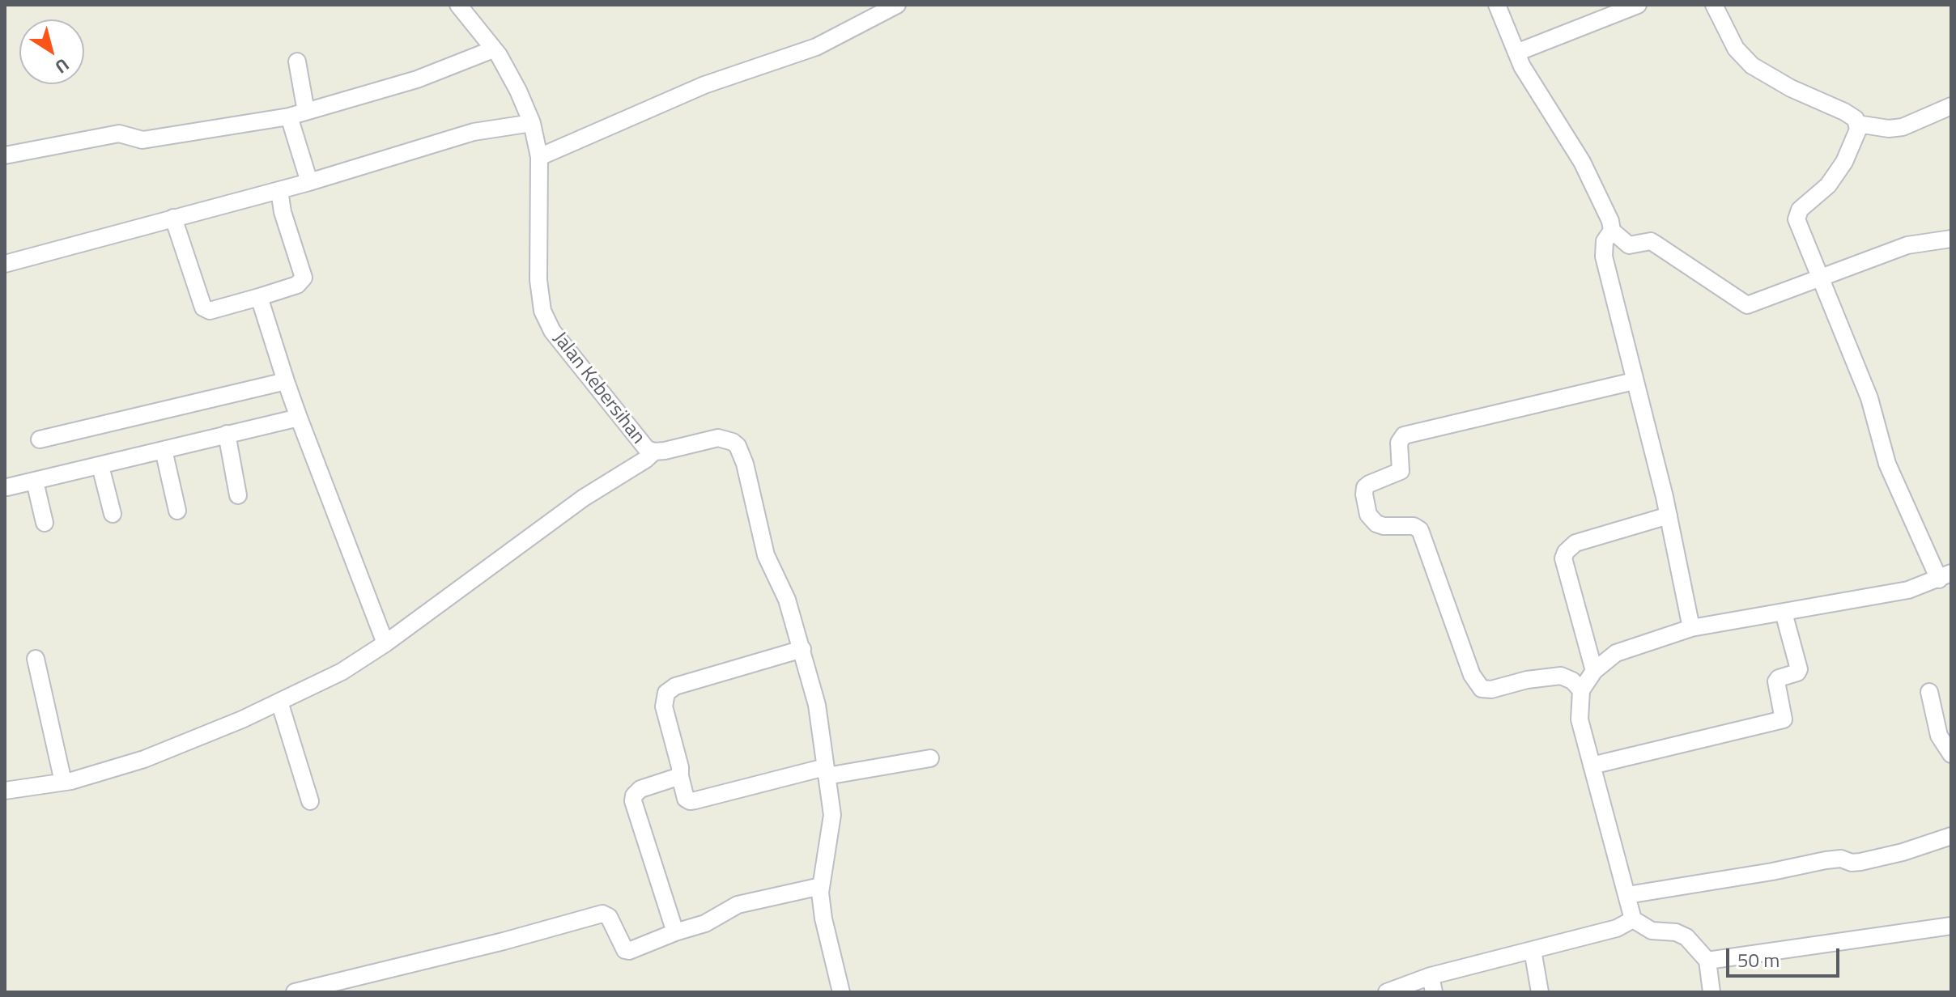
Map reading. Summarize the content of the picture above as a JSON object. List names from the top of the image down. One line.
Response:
{"streets":{"street":["Jalan Kebersihan"]},"scale_bar":"50 m","north":"bottom right"}
